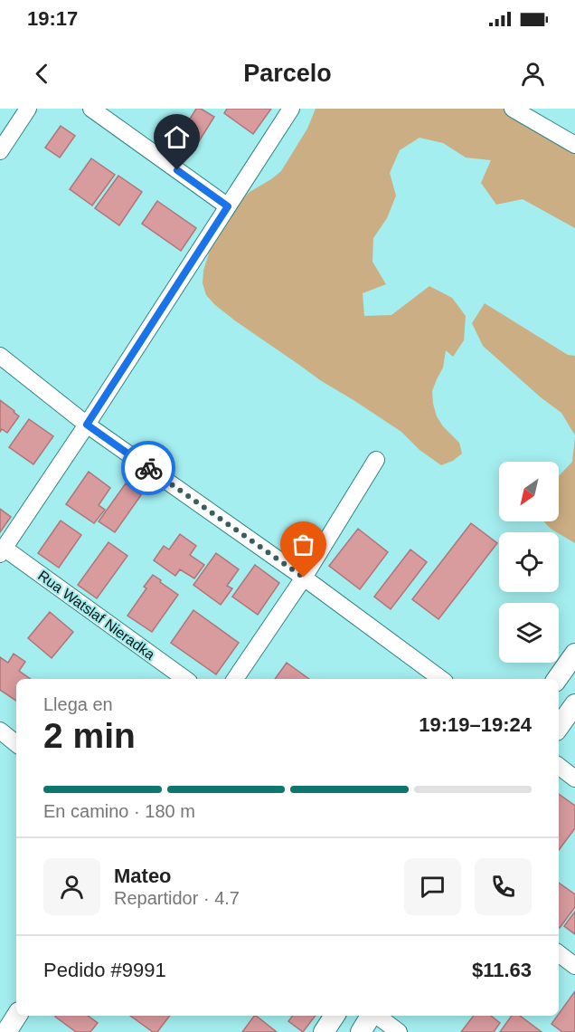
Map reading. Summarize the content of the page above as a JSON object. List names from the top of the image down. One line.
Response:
{"streets":{"street":["Rua Watslaf Nieradka"]},"north":"bottom left","page":{"status":"19:17","header":"Parcelo","heading":["2 min","Llega en","19:19–19:24"],"panel":["Mateo","Repartidor · 4.7","Pedido #9991","$11.63"],"bar":"En camino · 180 m"}}
